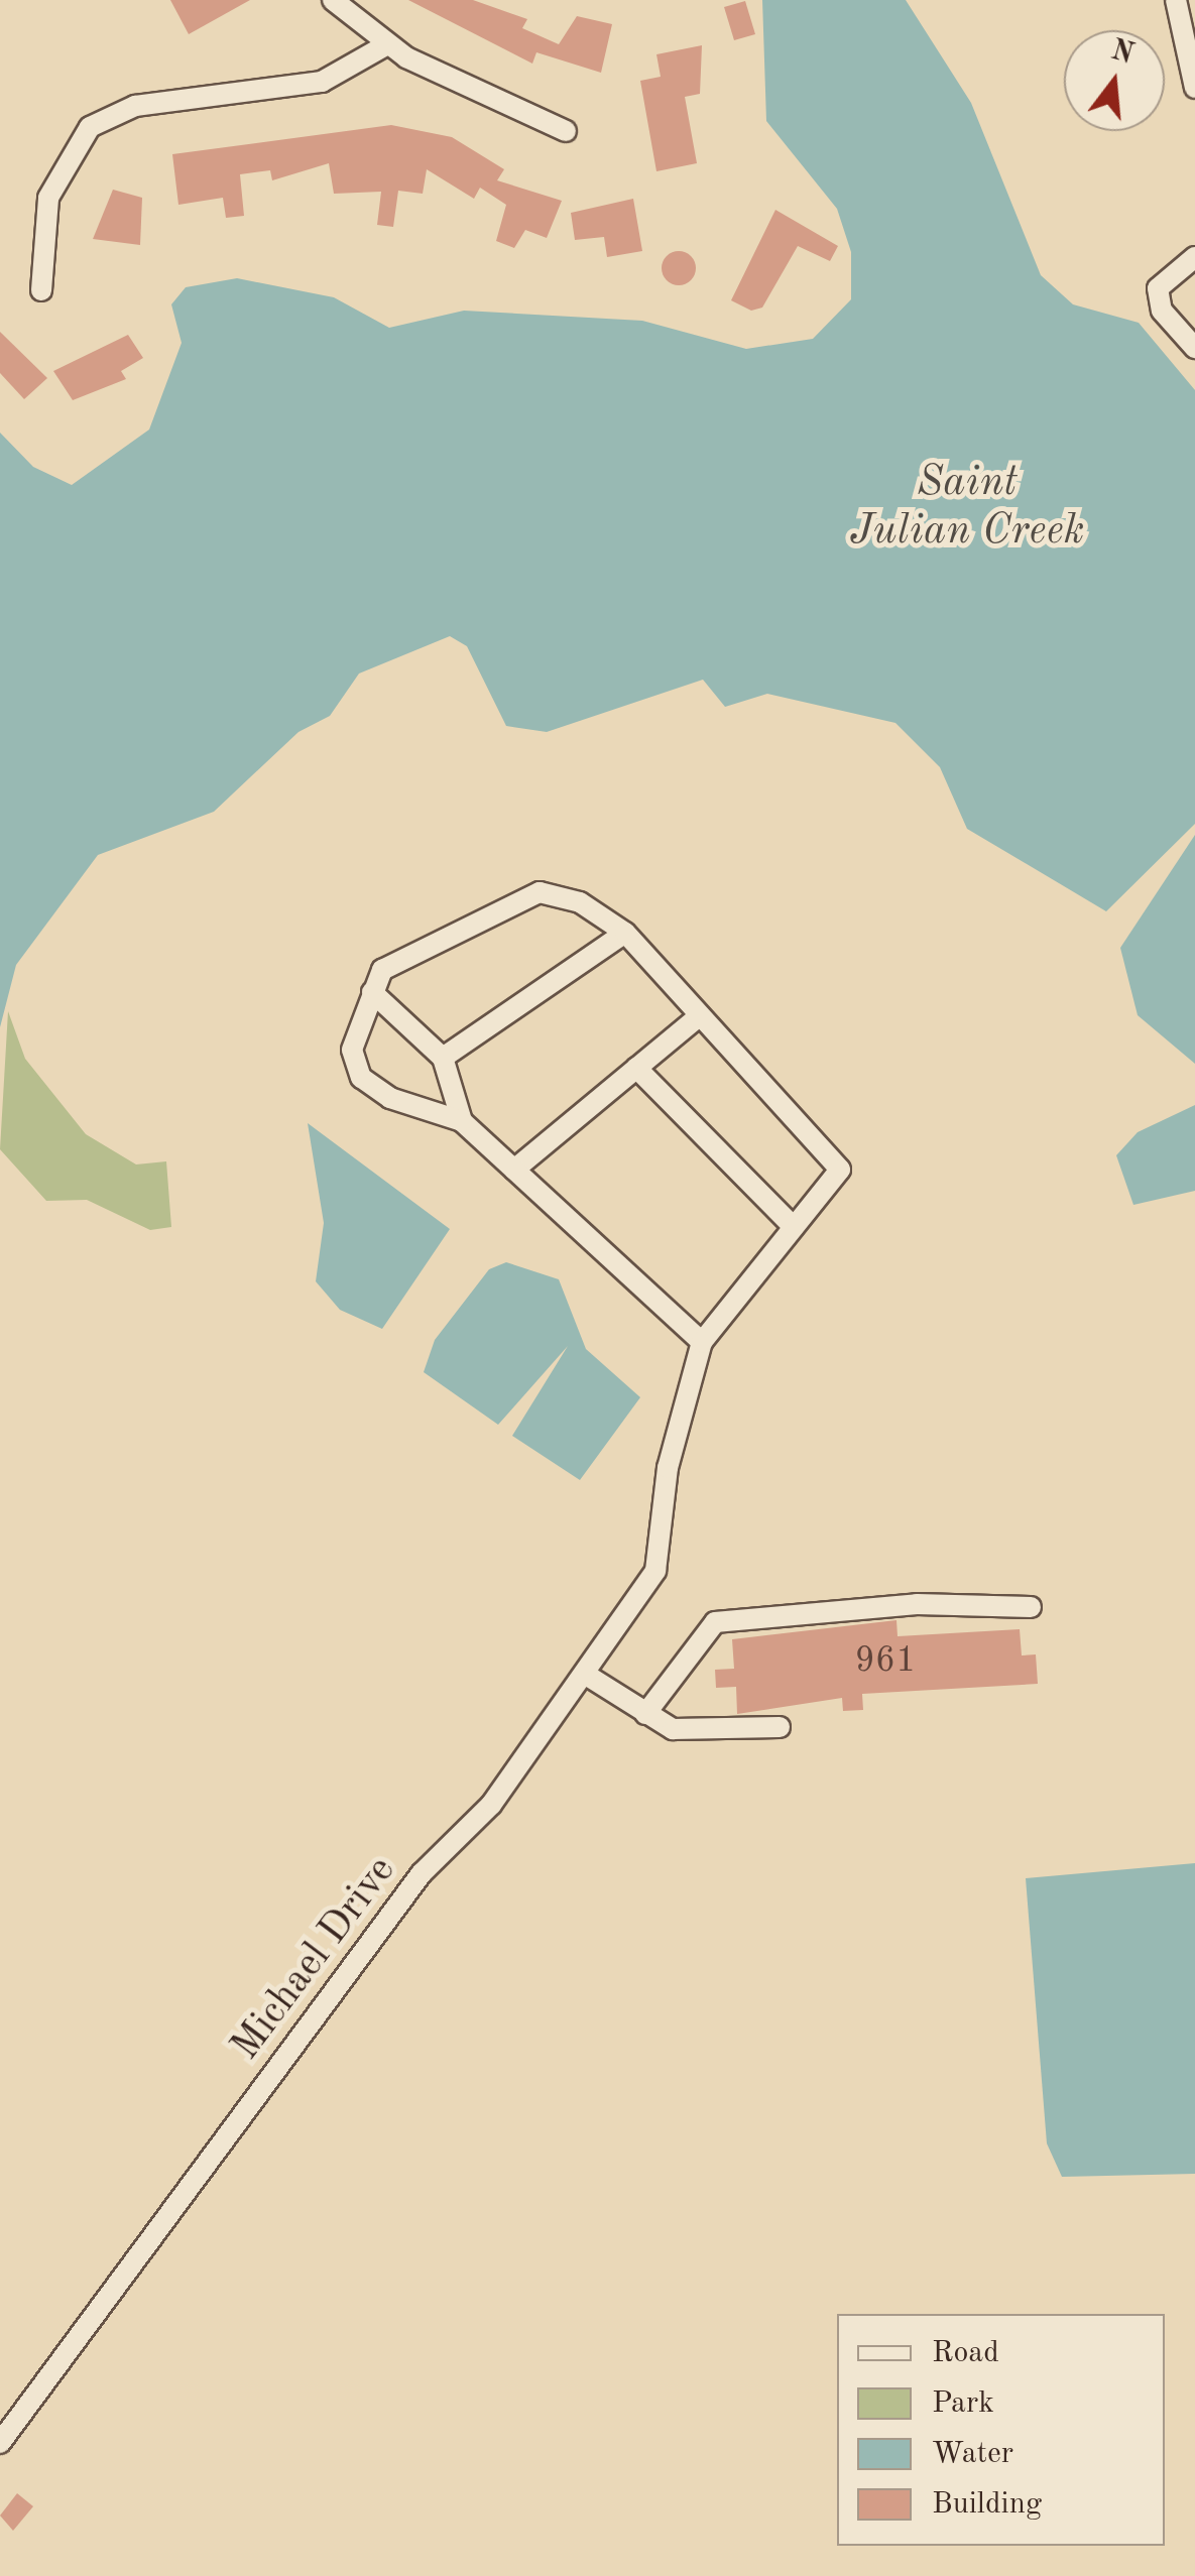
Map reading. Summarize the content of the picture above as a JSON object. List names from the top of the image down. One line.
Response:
{"streets":{"street":["Michael Drive"]},"water":["Saint Julian Creek"],"house_numbers":["961"],"legend":["Road","Park","Water","Building"],"north":"top"}
